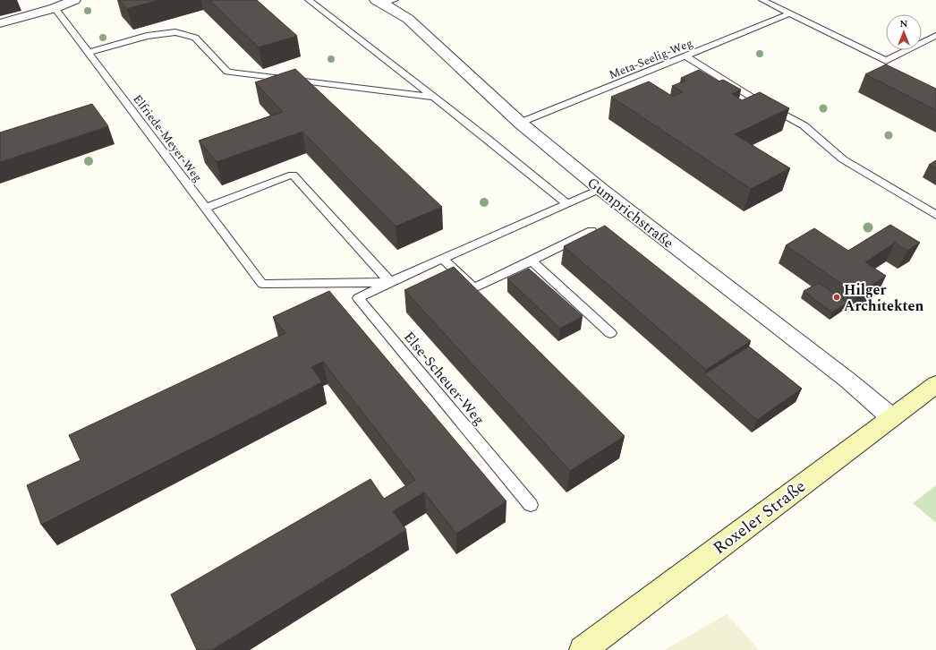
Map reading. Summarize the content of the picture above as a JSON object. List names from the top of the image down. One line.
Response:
{"streets":{"main road":["Roxeler Straße"],"street":["Gumprichstraße"],"lane":["Meta-Seelig-Weg","Elfriede-Meyer-Weg","Else-Scheuer-Weg"]},"crossings":[["Meta-Seelig-Weg","Gumprichstraße"],["Elfriede-Meyer-Weg","Else-Scheuer-Weg"],["Gumprichstraße","Else-Scheuer-Weg"],["Gumprichstraße","Roxeler Straße"]],"places":["Hilger Architekten"],"north":"top"}
